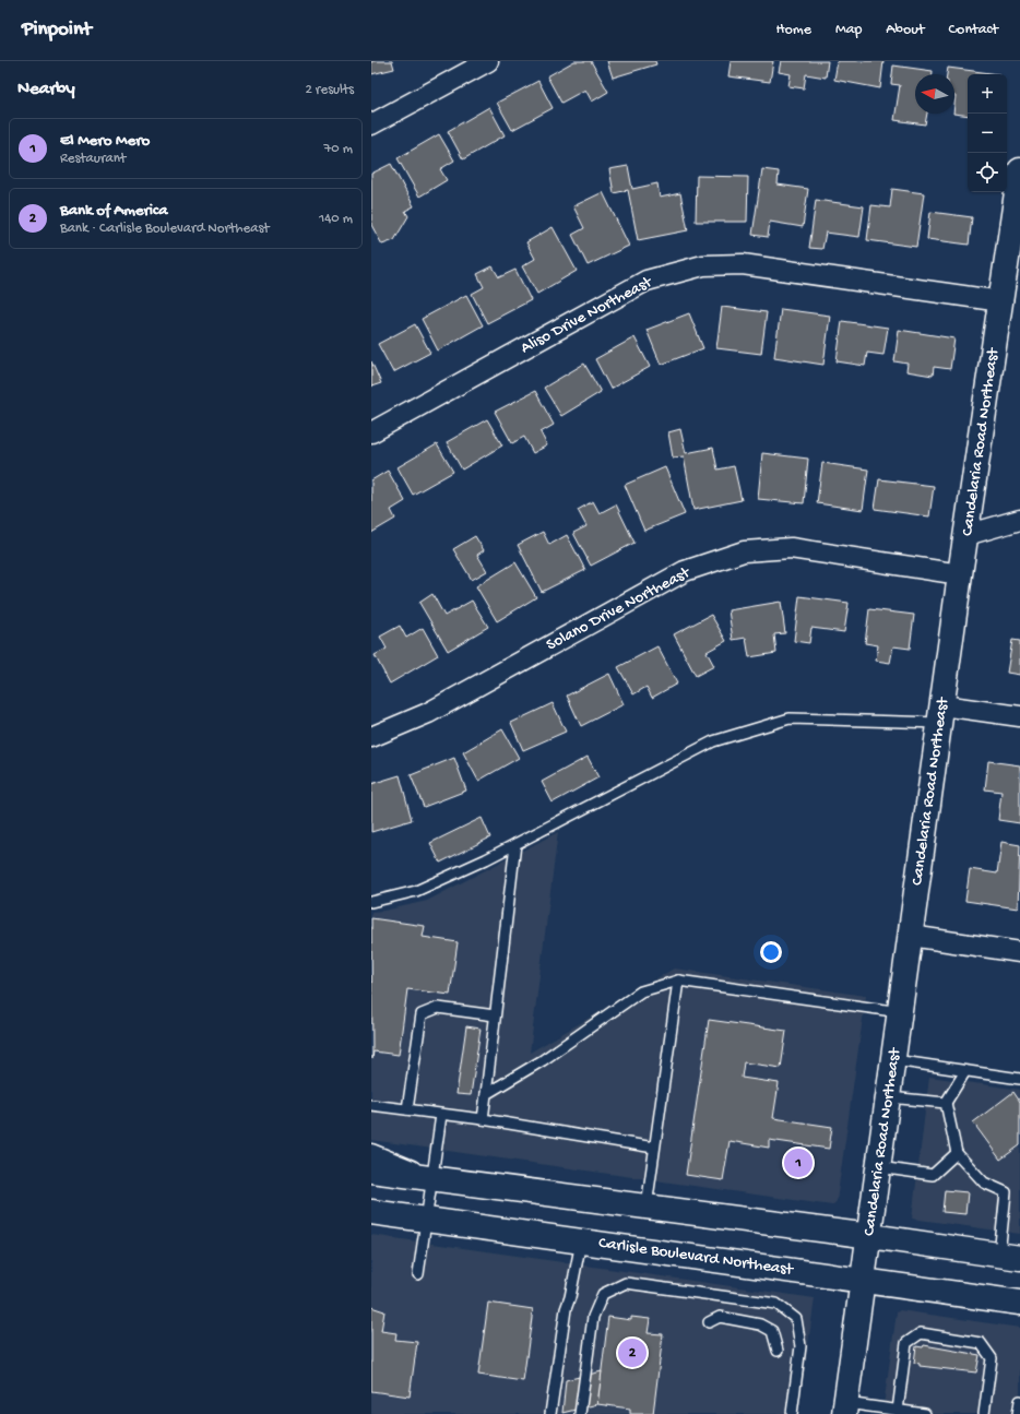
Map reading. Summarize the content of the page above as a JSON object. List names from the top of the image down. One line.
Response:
{"streets":{"main road":["Candelaria Road Northeast","Carlisle Boulevard Northeast"],"street":["Aliso Drive Northeast","Solano Drive Northeast"]},"crossings":[["Aliso Drive Northeast","Candelaria Road Northeast"],["Candelaria Road Northeast","Solano Drive Northeast"],["Candelaria Road Northeast","Carlisle Boulevard Northeast"]],"north":"left","page":{"header":"Pinpoint","nav":["Home","Map","About","Contact"],"heading":["Nearby","2 results"],"map_buttons":["+","−"],"list":[{"mark":"1","name":"El Mero Mero","note":"Restaurant","value":"70 m"},{"mark":"2","name":"Bank of America","note":"Bank · Carlisle Boulevard Northeast","value":"140 m"}],"pins":["1","2"]}}
